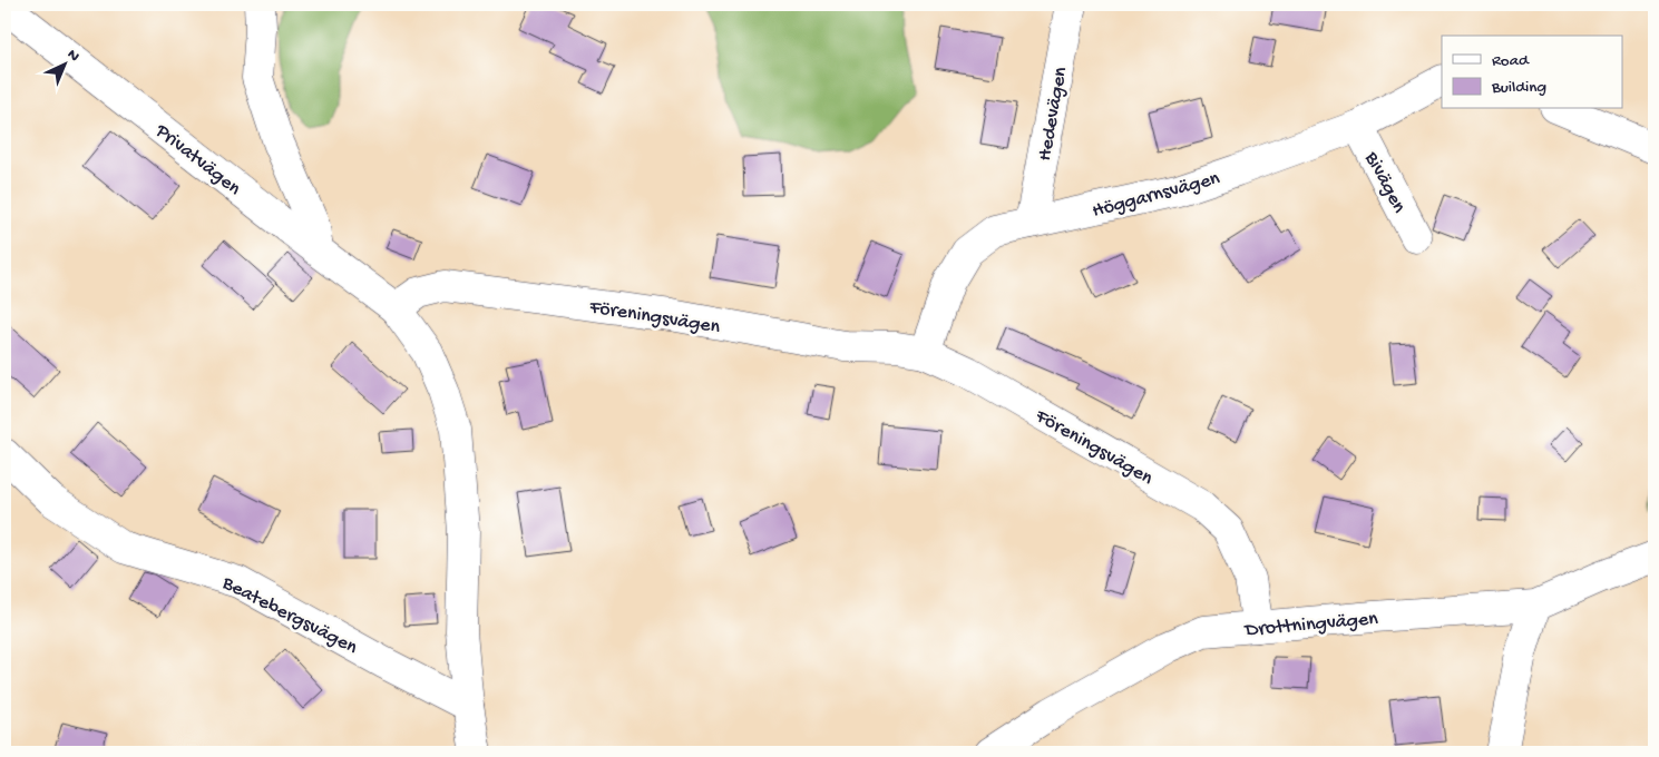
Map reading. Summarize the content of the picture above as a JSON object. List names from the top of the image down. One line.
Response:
{"streets":{"street":["Hedevägen","Privatvägen","Bivägen","Höggarnsvägen","Föreningsvägen","Beatebergsvägen","Drottningvägen"]},"crossings":[["Hedevägen","Höggarnsvägen"],["Privatvägen","Föreningsvägen"],["Bivägen","Höggarnsvägen"],["Höggarnsvägen","Föreningsvägen"],["Föreningsvägen","Drottningvägen"]],"legend":["Road","Building"],"north":"top right"}
